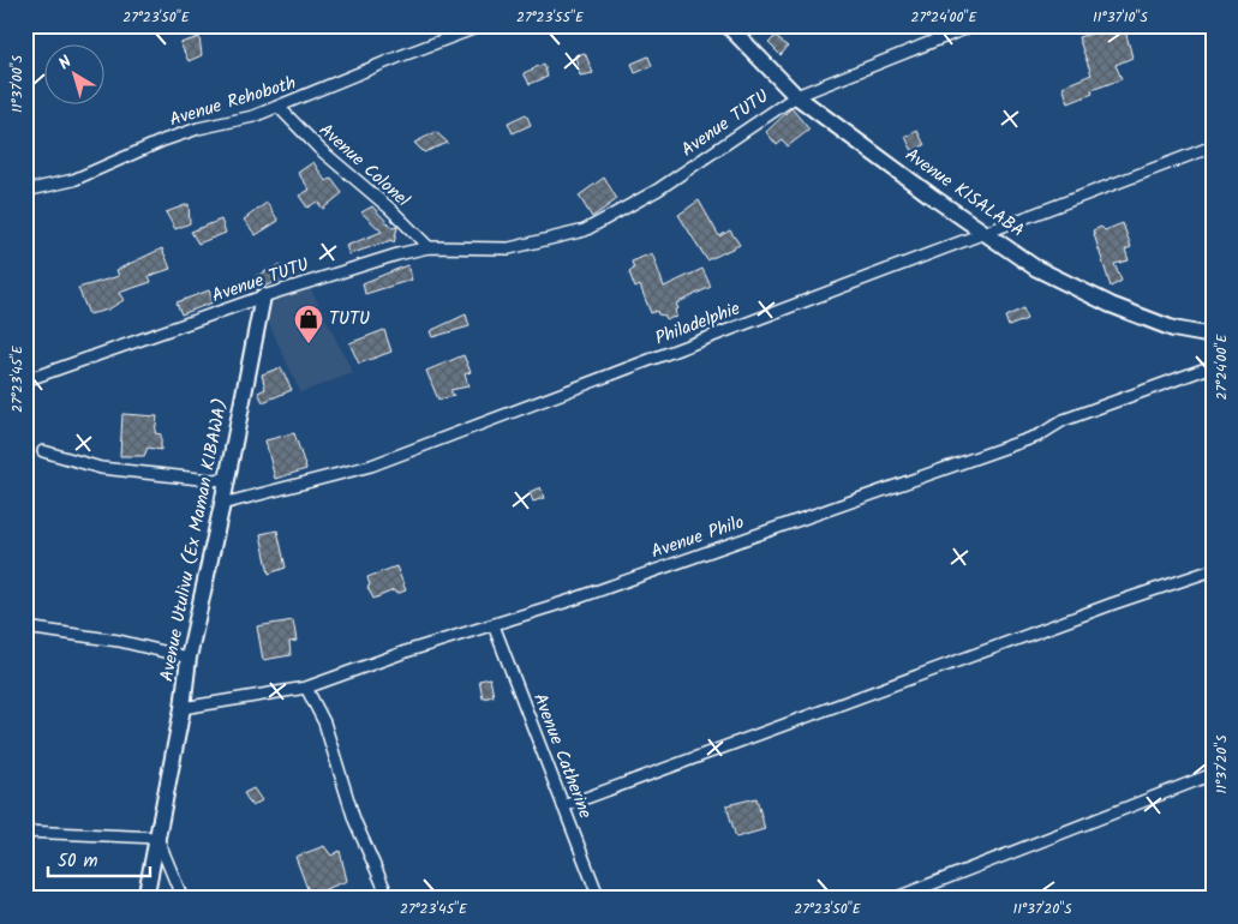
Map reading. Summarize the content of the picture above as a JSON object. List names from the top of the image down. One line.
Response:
{"streets":{"street":["Avenue Rehoboth","Avenue TUTU","Avenue Colonel","Avenue KISALABA","Philadelphie","Avenue Philo","Avenue Utulivu (Ex Maman KIBAWA)","Avenue Catherine"]},"crossings":[["Avenue Rehoboth","Avenue Colonel"],["Avenue TUTU","Avenue Colonel"],["Avenue TUTU","Avenue KISALABA"],["Avenue TUTU","Avenue Utulivu (Ex Maman KIBAWA)"],["Avenue KISALABA","Philadelphie"],["Philadelphie","Avenue Utulivu (Ex Maman KIBAWA)"],["Avenue Philo","Avenue Utulivu (Ex Maman KIBAWA)"],["Avenue Philo","Avenue Catherine"]],"places":{"shop":["TUTU"]},"scale_bar":"50 m","north":"top left","coordinates":["27°23'50\"E","27°23'55\"E","27°24'00\"E","11°37'10\"S","11°37'00\"S","27°23'45\"E","11°37'20\"S"]}
